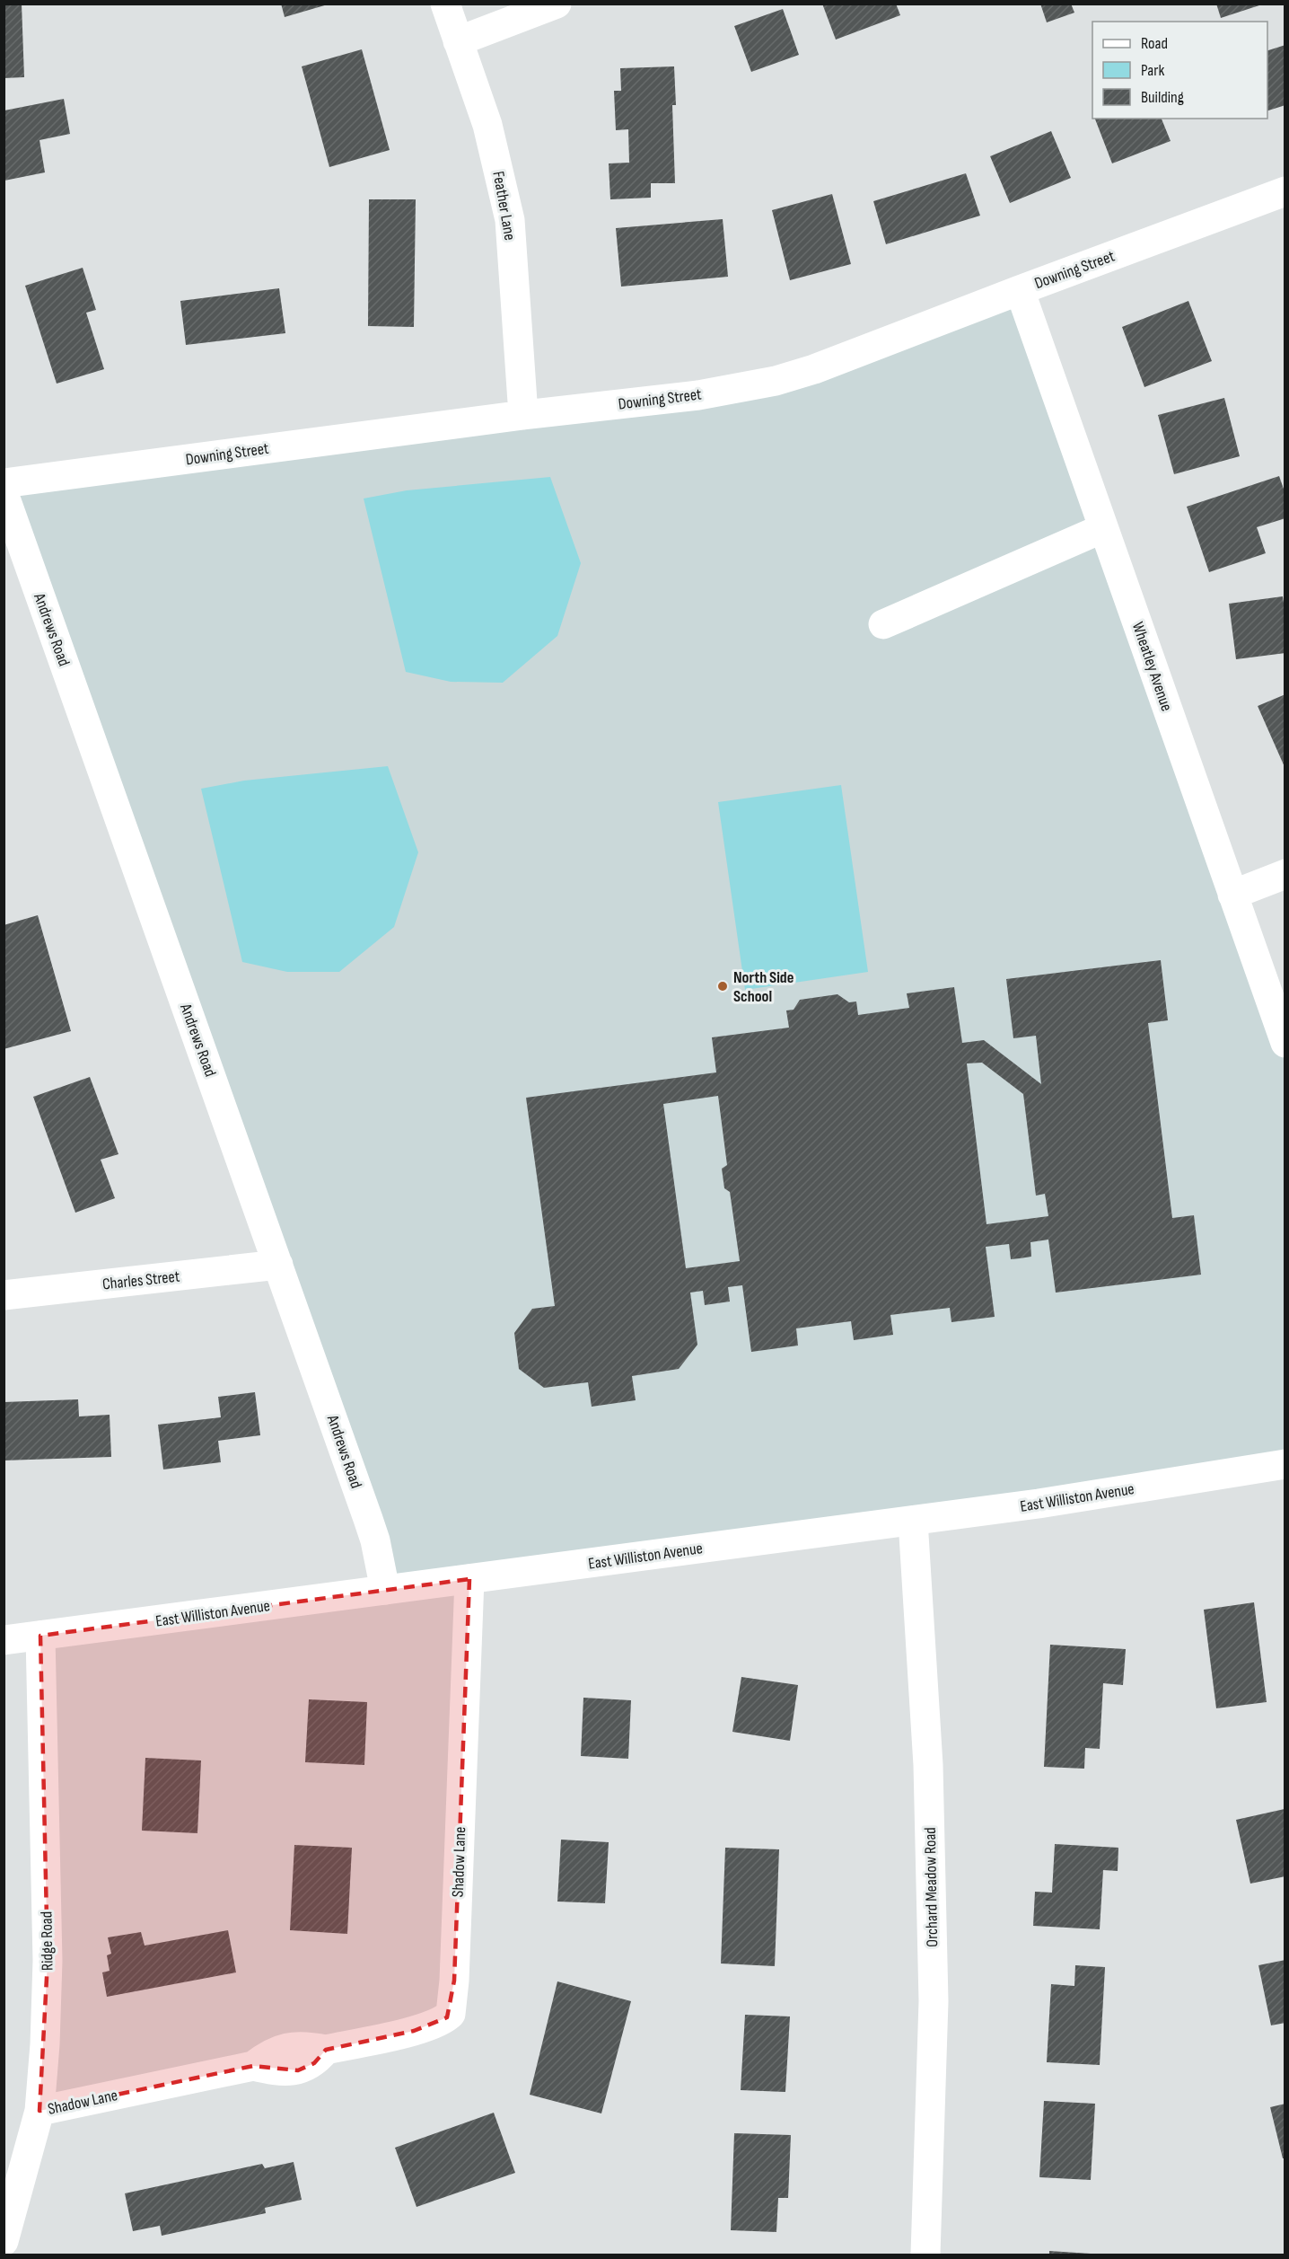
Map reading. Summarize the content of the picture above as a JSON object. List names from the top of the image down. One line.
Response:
{"streets":{"street":["Feather Lane","Downing Street","Andrews Road","Wheatley Avenue","Charles Street","East Williston Avenue","Shadow Lane","Orchard Meadow Road","Ridge Road"]},"crossings":[["Feather Lane","Downing Street"],["Downing Street","Wheatley Avenue"],["Andrews Road","Charles Street"],["Andrews Road","East Williston Avenue"],["East Williston Avenue","Shadow Lane"],["East Williston Avenue","Orchard Meadow Road"],["East Williston Avenue","Ridge Road"],["Shadow Lane","Ridge Road"]],"places":["North Side School"],"legend":["Road","Park","Building"]}
